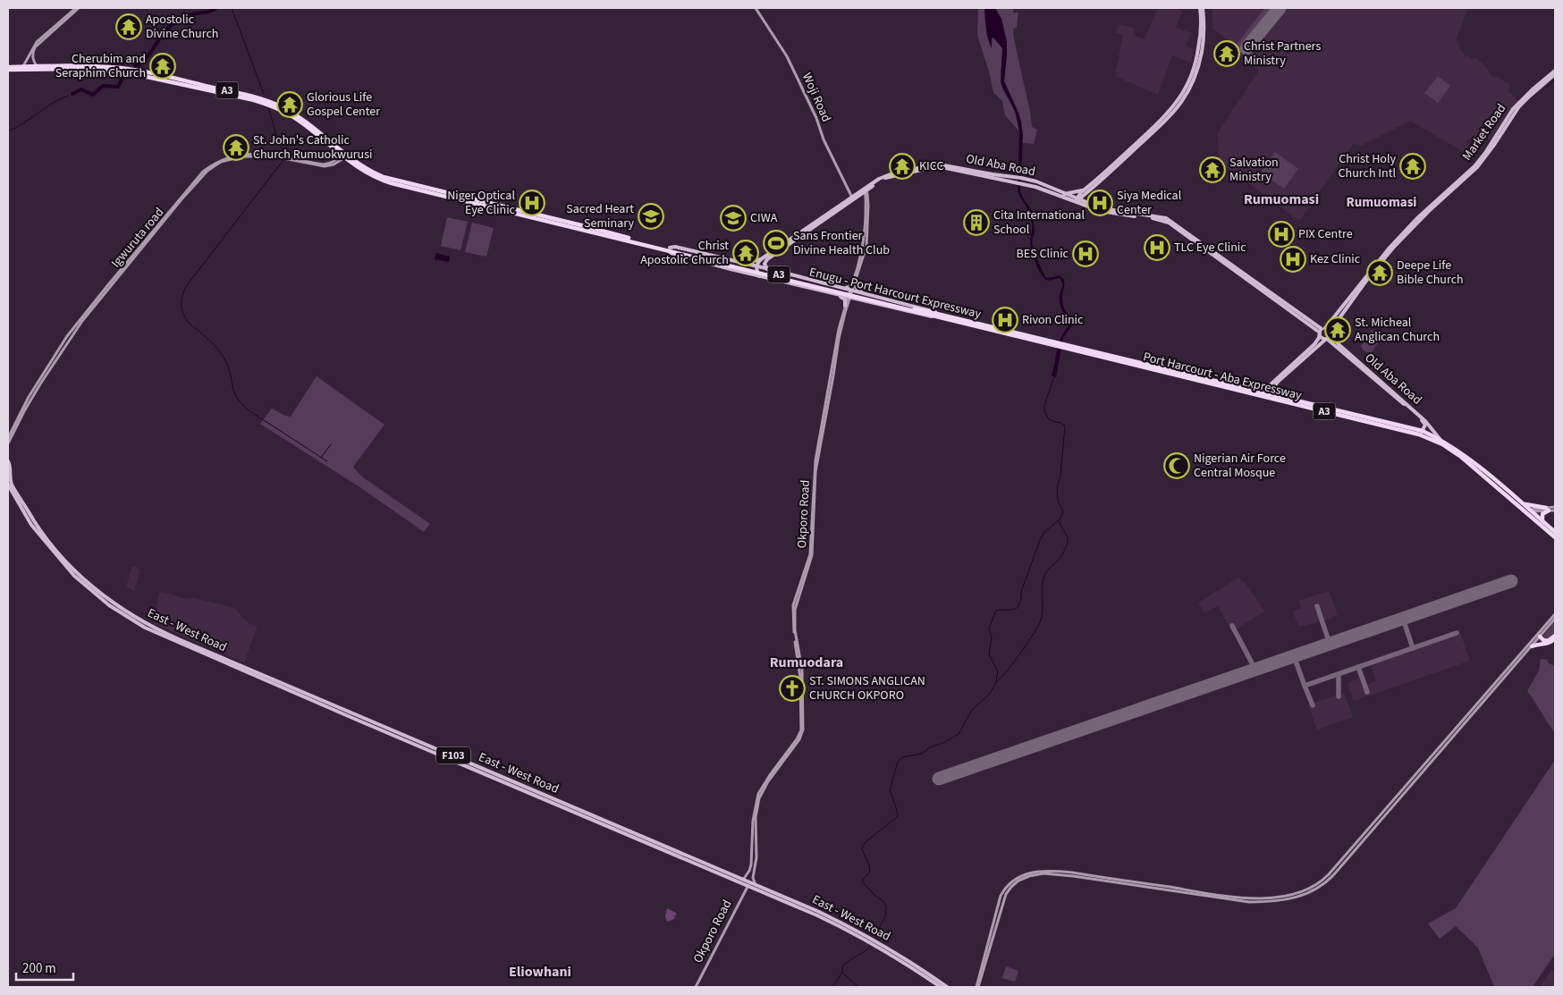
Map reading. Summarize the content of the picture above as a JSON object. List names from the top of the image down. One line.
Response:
{"streets":{"highway":["A3","Enugu - Port Harcourt Expressway","Port Harcourt - Aba Expressway"],"main road":["Woji Road","Market Road","Old Aba Road","Igwuruta road","Okporo Road","East - West Road","F103"]},"crossings":[["Woji Road","Old Aba Road"],["Market Road","Old Aba Road"],["Market Road","Port Harcourt - Aba Expressway"],["Old Aba Road","Port Harcourt - Aba Expressway"],["Old Aba Road","Okporo Road"],["Igwuruta road","Enugu - Port Harcourt Expressway"],["Enugu - Port Harcourt Expressway","Port Harcourt - Aba Expressway"],["Okporo Road","East - West Road"]],"districts":["Rumuomasi","Rumuomasi","Rumuodara","Eliowhani"],"places":{"temple":["Apostolic Divine Church","Christ Partners Ministry","Cherubim and Seraphim Church","Glorious Life Gospel Center","St. John's Catholic Church Rumuokwurusi","KICC","Christ Holy Church Intl","Salvation Ministry","Christ Apostolic Church","Deepe Life Bible Church","St. Micheal Anglican Church"],"hospital":["Niger Optical Eye Clinic","Siya Medical Center","PIX Centre","TLC Eye Clinic","BES Clinic","Kez Clinic","Rivon Clinic"],"school or university":["Sacred Heart Seminary","CIWA"],"building":["Cita International School"],"sports":["Sans Frontier Divine Health Club"],"mosque":["Nigerian Air Force Central Mosque"],"church":["ST. SIMONS ANGLICAN CHURCH OKPORO"]},"scale_bar":"200 m"}
